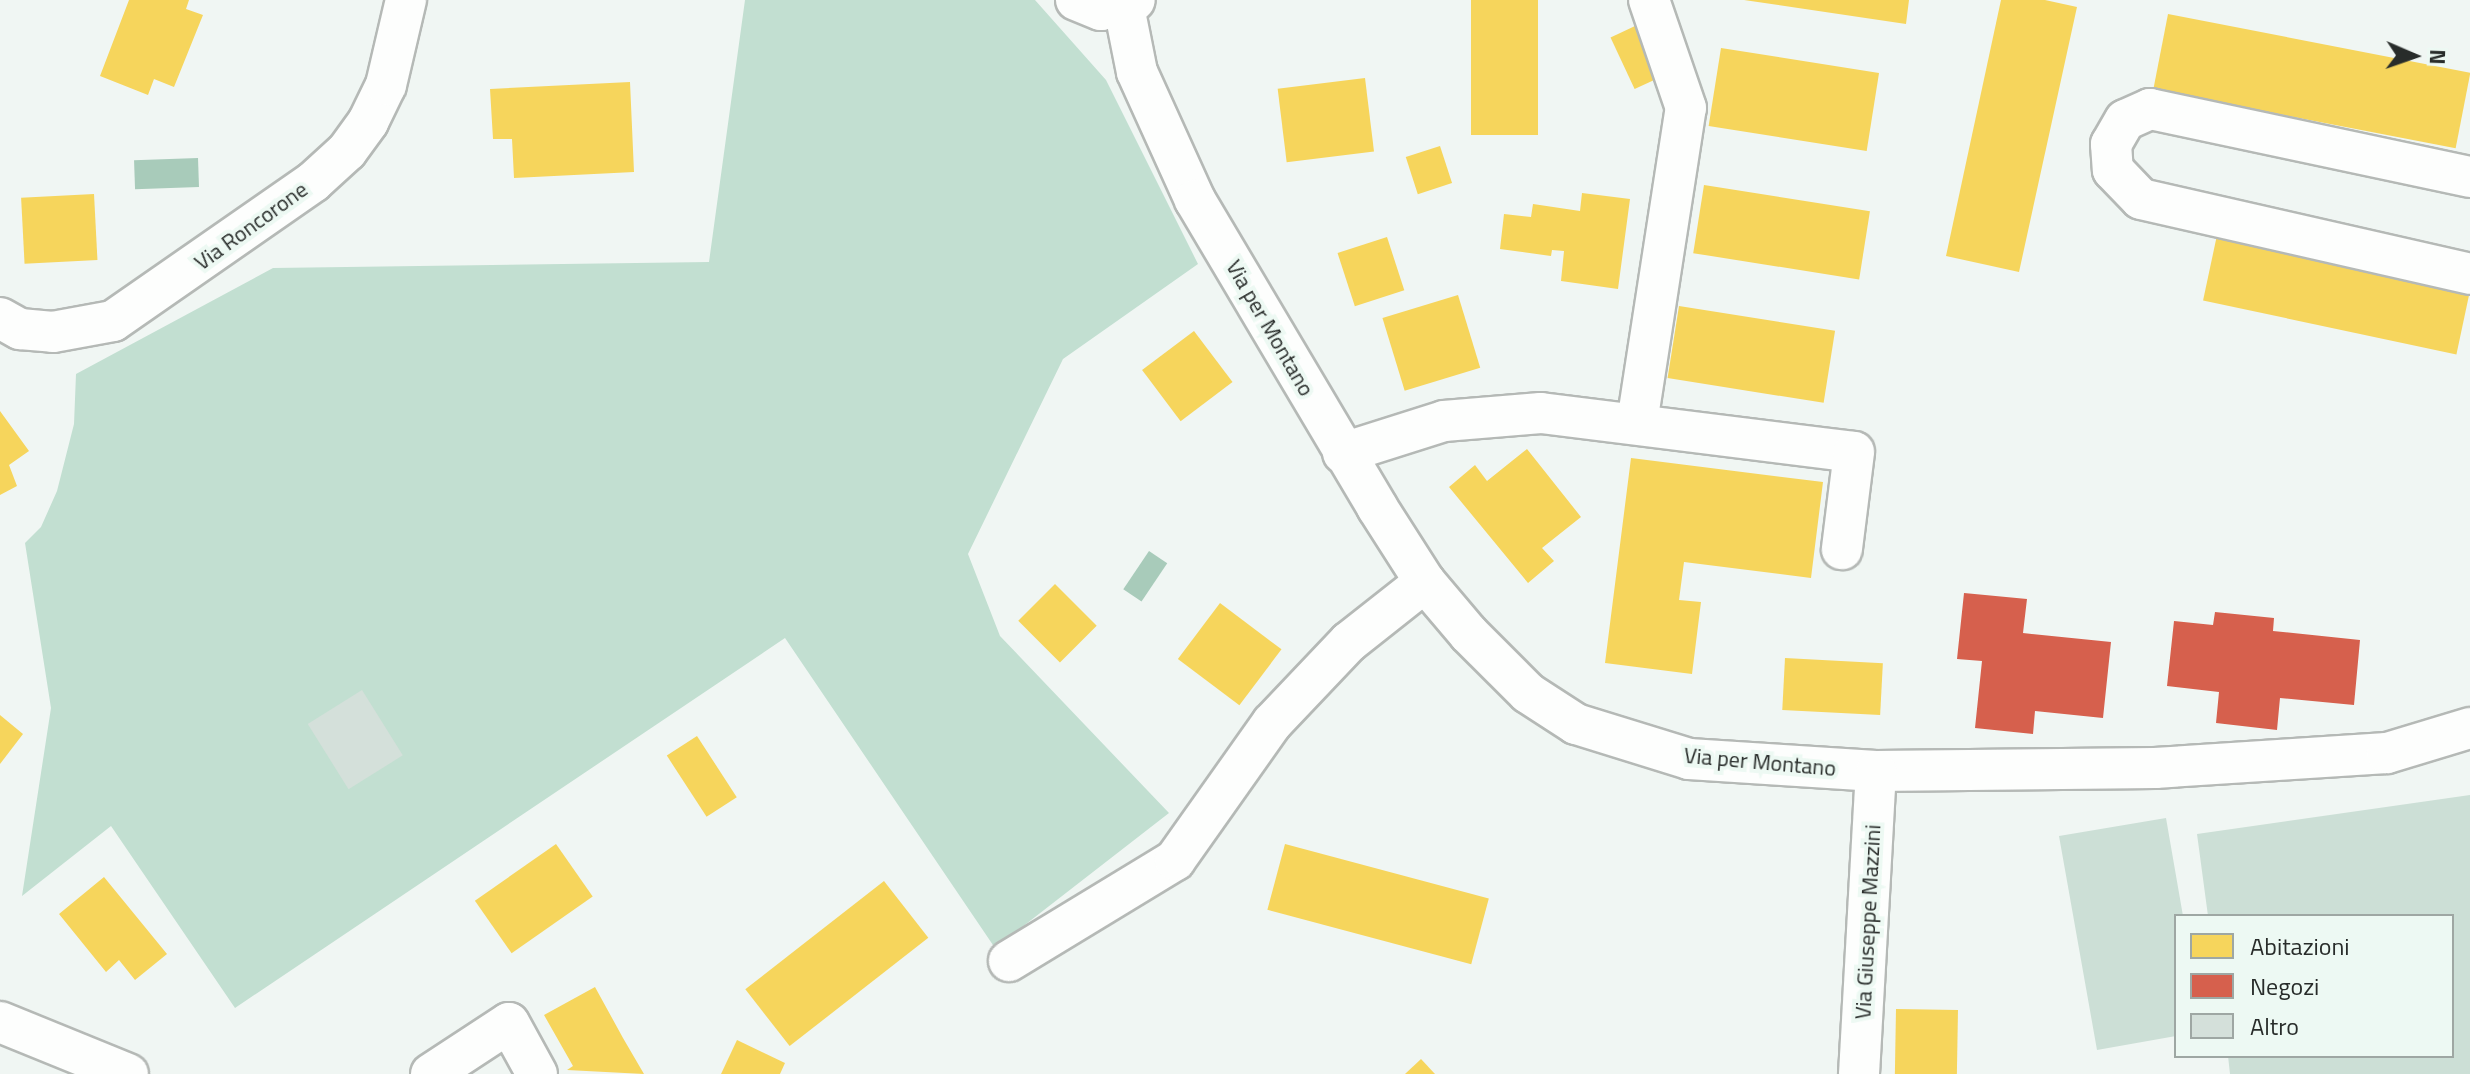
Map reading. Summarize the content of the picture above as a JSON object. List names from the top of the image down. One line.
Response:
{"streets":{"street":["Via Roncorone","Via per Montano","Via Giuseppe Mazzini"]},"crossings":[["Via per Montano","Via Giuseppe Mazzini"]],"legend":["Abitazioni","Negozi","Altro"],"north":"right"}
